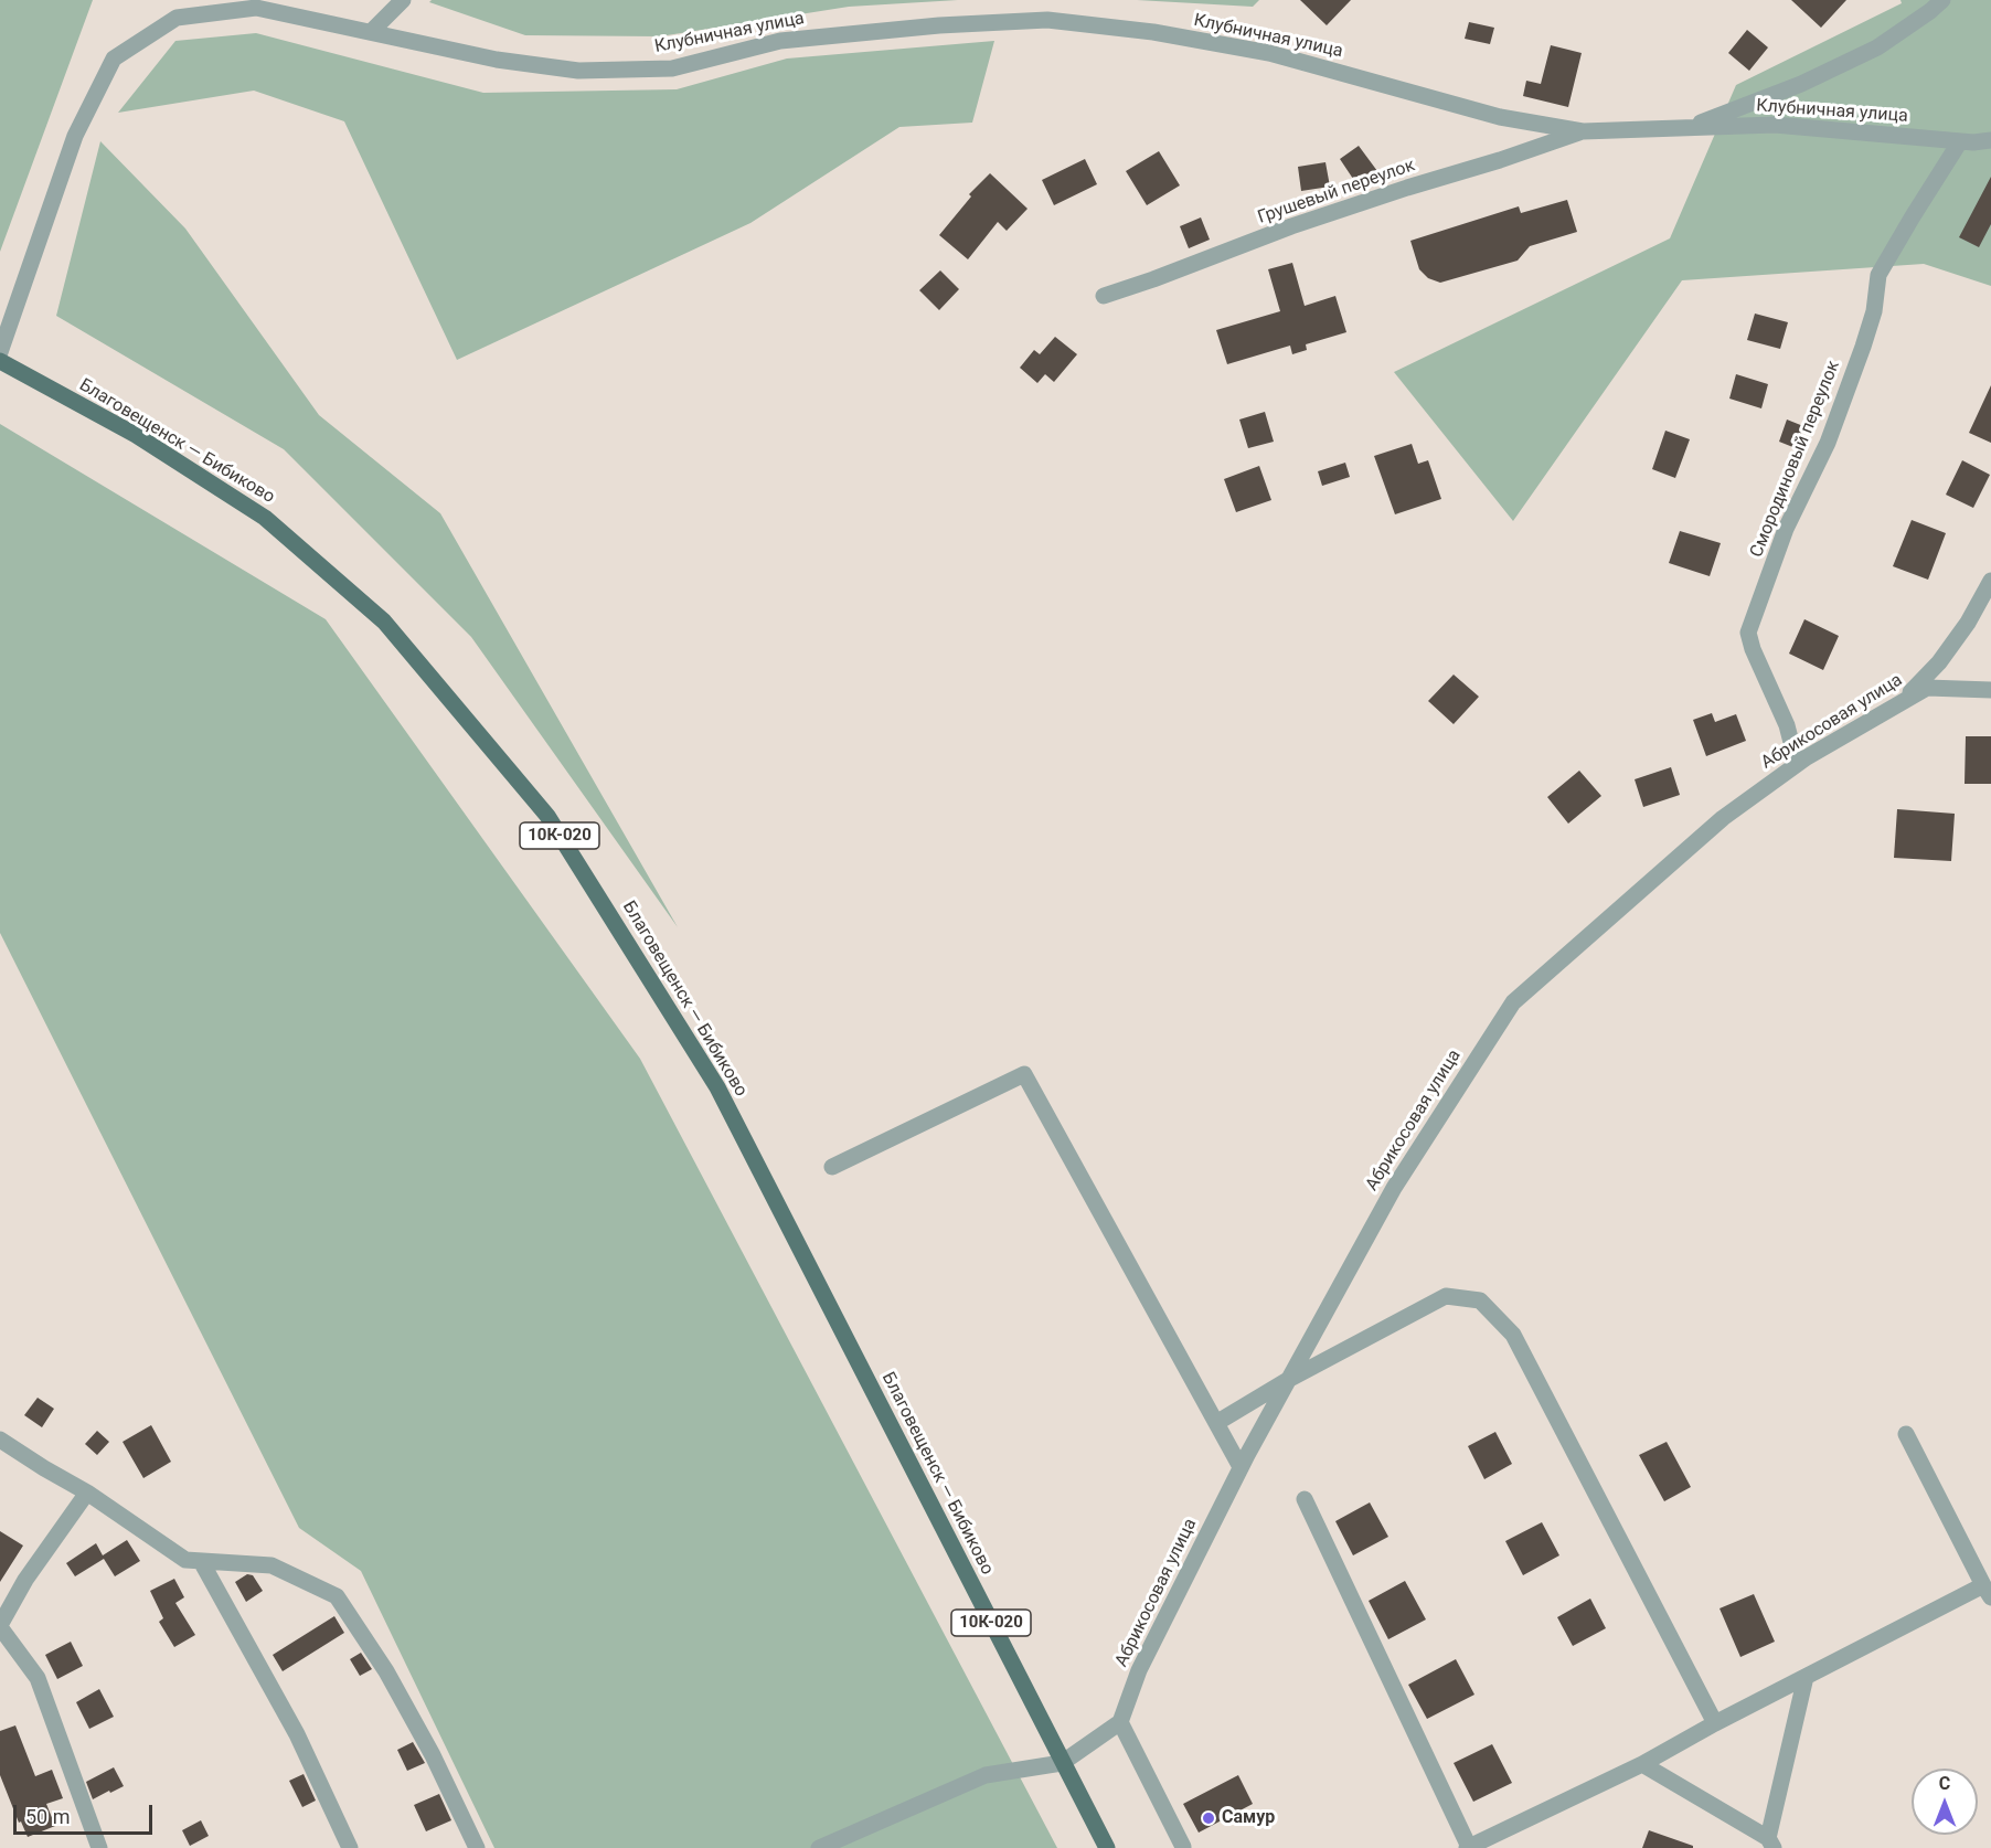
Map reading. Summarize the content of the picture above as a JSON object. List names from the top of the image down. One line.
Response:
{"streets":{"main road":["Благовещенск — Бибиково","10К-020"],"street":["Клубничная улица","Грушевый переулок","Смородиновый переулок","Абрикосовая улица"]},"crossings":[["Клубничная улица","Грушевый переулок"],["Клубничная улица","Смородиновый переулок"],["Смородиновый переулок","Абрикосовая улица"]],"places":["Самур"],"scale_bar":"50 m","north":"top"}
